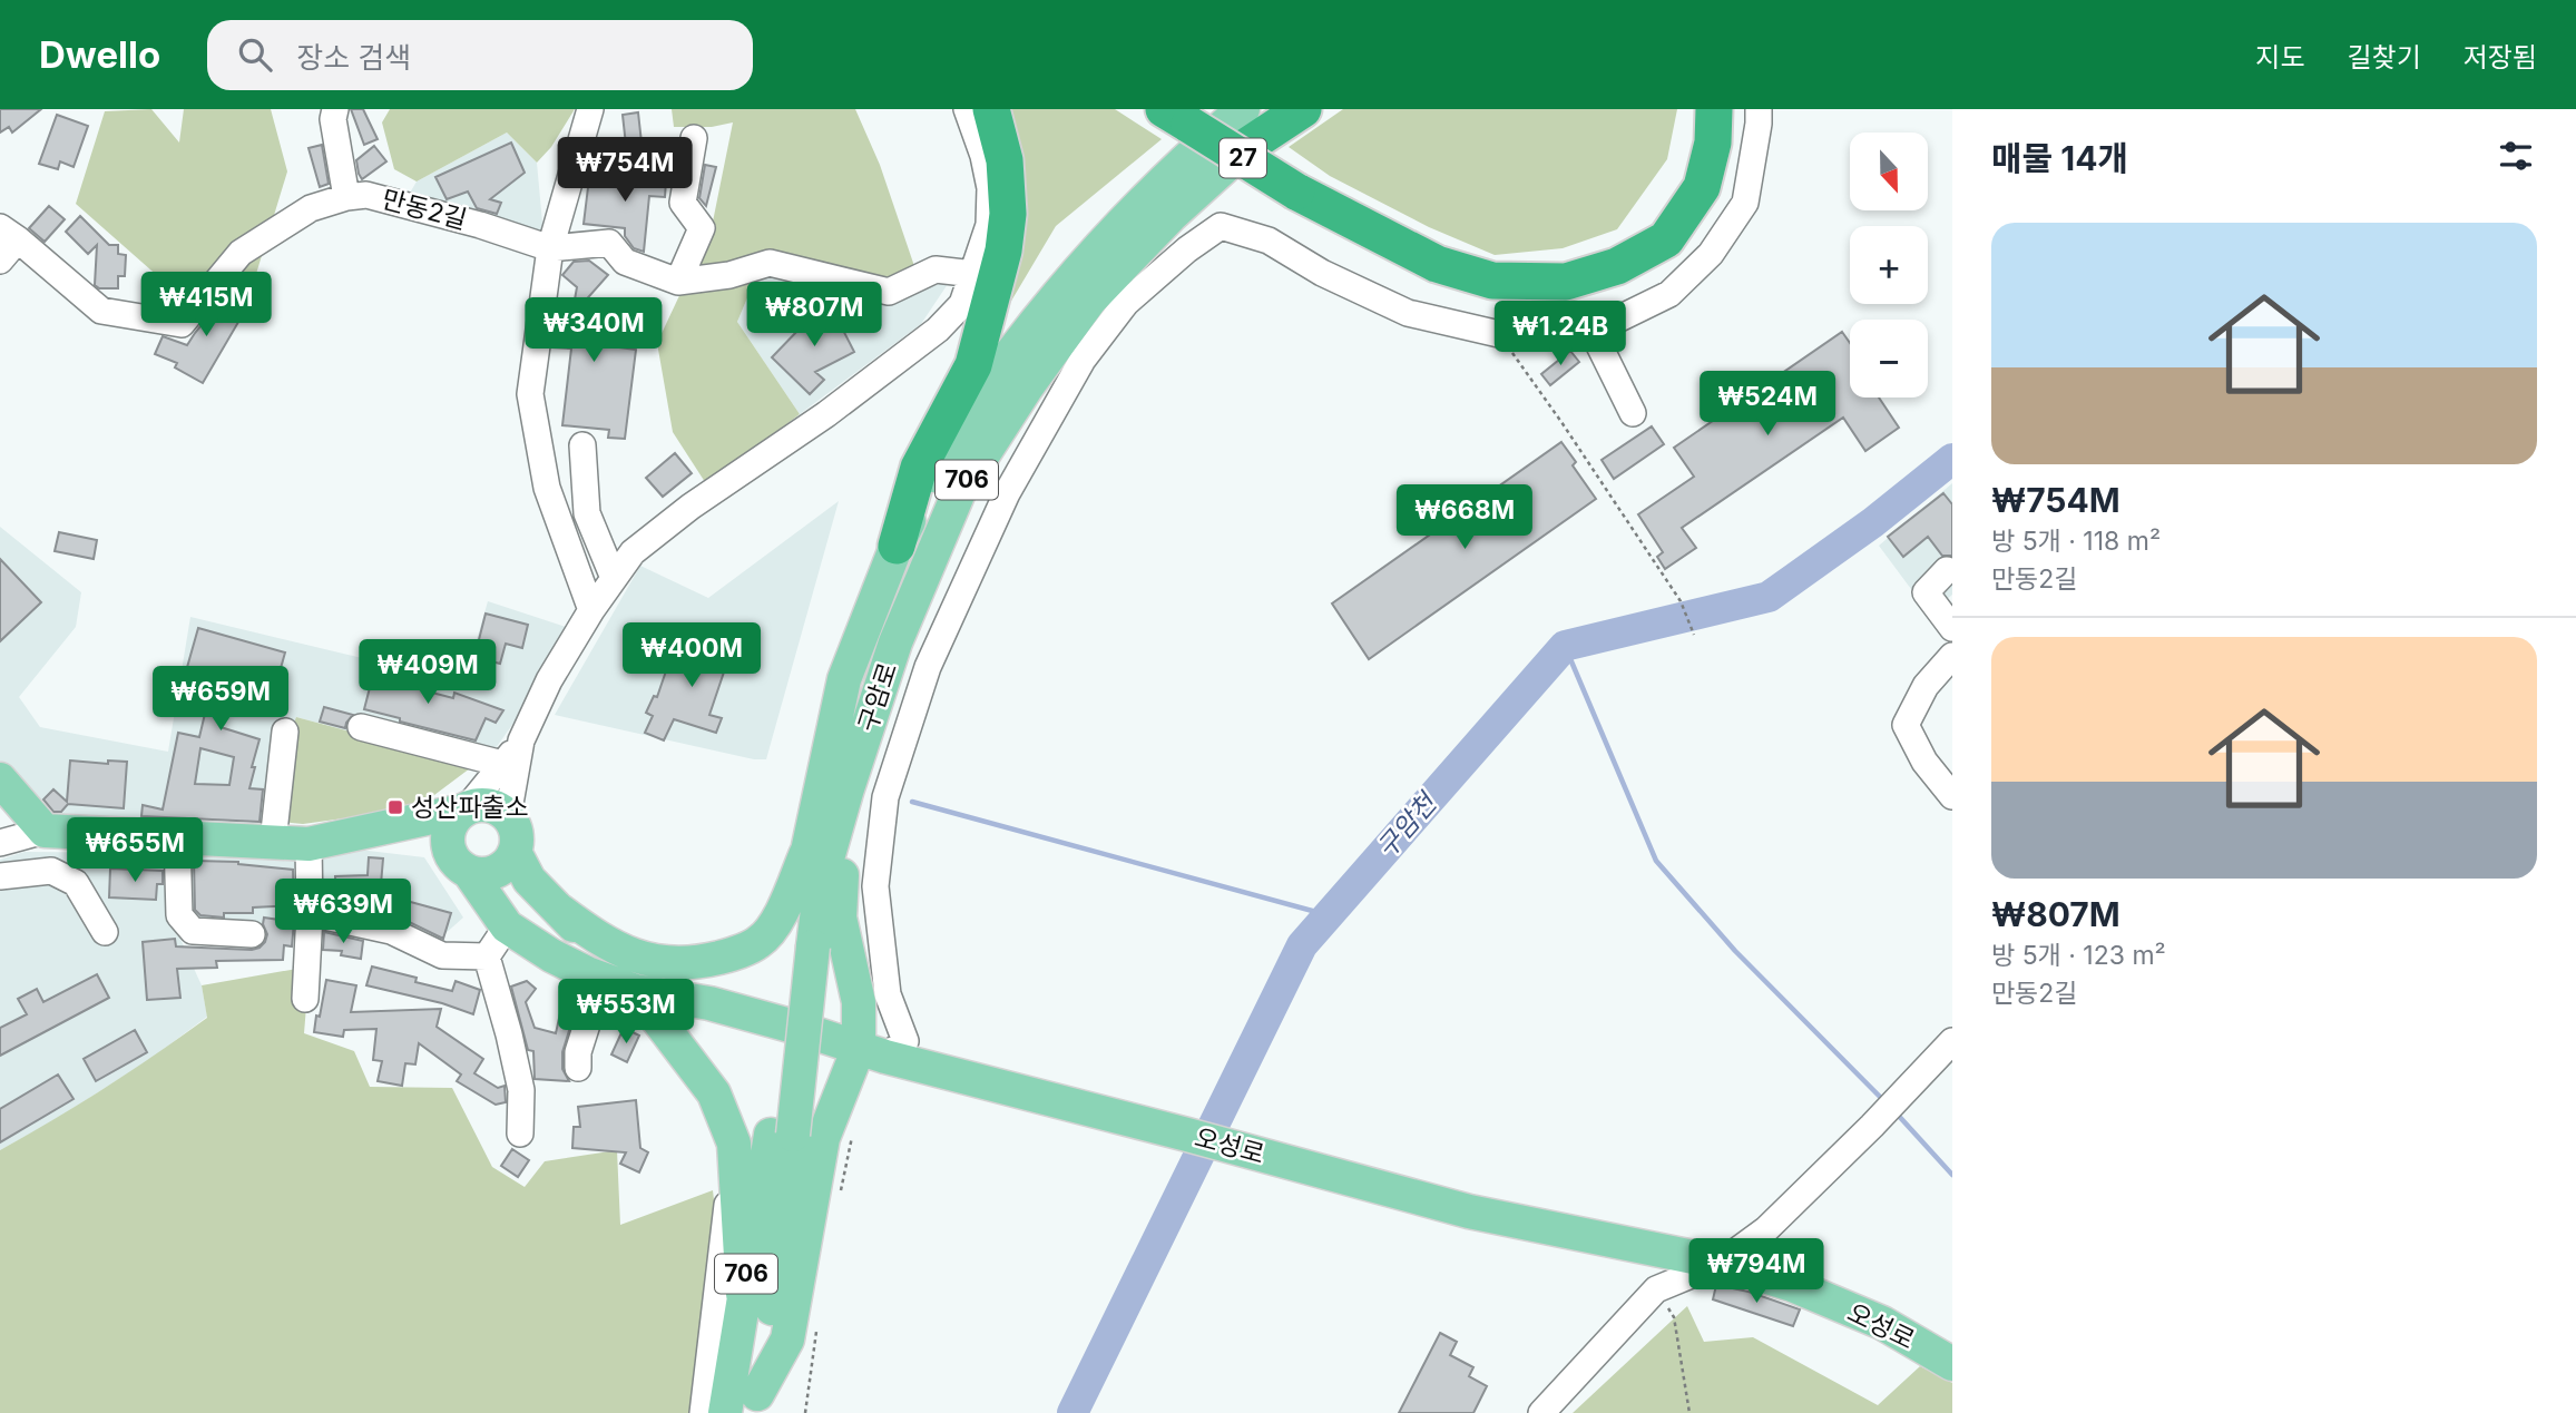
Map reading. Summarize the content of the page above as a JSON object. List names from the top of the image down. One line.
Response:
{"streets":{"highway":["27"],"main road":["706","구암로","오성로"],"street":["만동2길"]},"water":["구암천"],"places":{"transit":["성산파출소"]},"north":"bottom","page":{"header":"Dwello","search":"장소 검색","nav":["지도","길찾기","저장됨"],"heading":"매물 14개","map_buttons":["+","−"],"price":["₩754M","₩415M","₩807M","₩340M","₩1.24B","₩524M","₩668M","₩400M","₩409M","₩659M","₩655M","₩639M","₩553M","₩794M"],"list":[{"name":"₩754M","note":"방 5개 · 118 m² · 만동2길"},{"name":"₩807M","note":"방 5개 · 123 m² · 만동2길"}]}}
